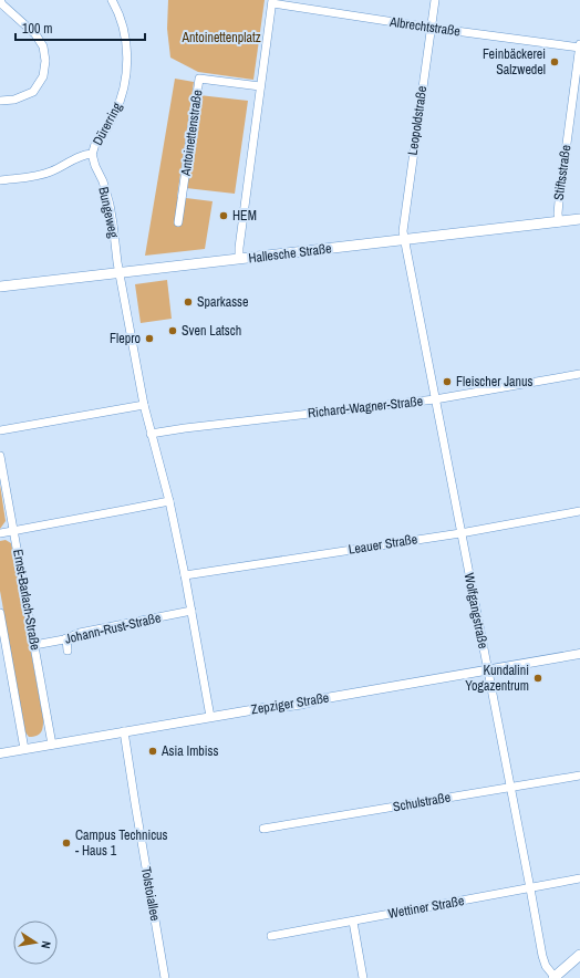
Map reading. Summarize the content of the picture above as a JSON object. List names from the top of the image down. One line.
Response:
{"streets":{"main road":["Hallesche Straße"],"street":["Albrechtstraße","Leopoldstraße","Dürerring","Antoinettenstraße","Stiftsstraße","Bungeweg","Richard-Wagner-Straße","Leauer Straße","Ernst-Barlach-Straße","Wolfgangstraße","Johann-Rust-Straße","Zepziger Straße","Schulstraße","Tolstoiallee","Wettiner Straße"]},"crossings":[["Albrechtstraße","Leopoldstraße"],["Albrechtstraße","Stiftsstraße"],["Leopoldstraße","Hallesche Straße"],["Leopoldstraße","Wolfgangstraße"],["Dürerring","Bungeweg"],["Stiftsstraße","Hallesche Straße"],["Bungeweg","Hallesche Straße"],["Hallesche Straße","Wolfgangstraße"],["Richard-Wagner-Straße","Wolfgangstraße"],["Leauer Straße","Wolfgangstraße"],["Ernst-Barlach-Straße","Johann-Rust-Straße"],["Ernst-Barlach-Straße","Zepziger Straße"],["Wolfgangstraße","Zepziger Straße"],["Wolfgangstraße","Schulstraße"],["Wolfgangstraße","Wettiner Straße"],["Zepziger Straße","Tolstoiallee"]],"parks":["Antoinettenplatz"],"places":["Feinbäckerei Salzwedel","HEM","Sparkasse","Sven Latsch","Flepro","Fleischer Janus","Kundalini Yogazentrum","Asia Imbiss","Campus Technicus - Haus 1"],"scale_bar":"100 m","north":"right"}
